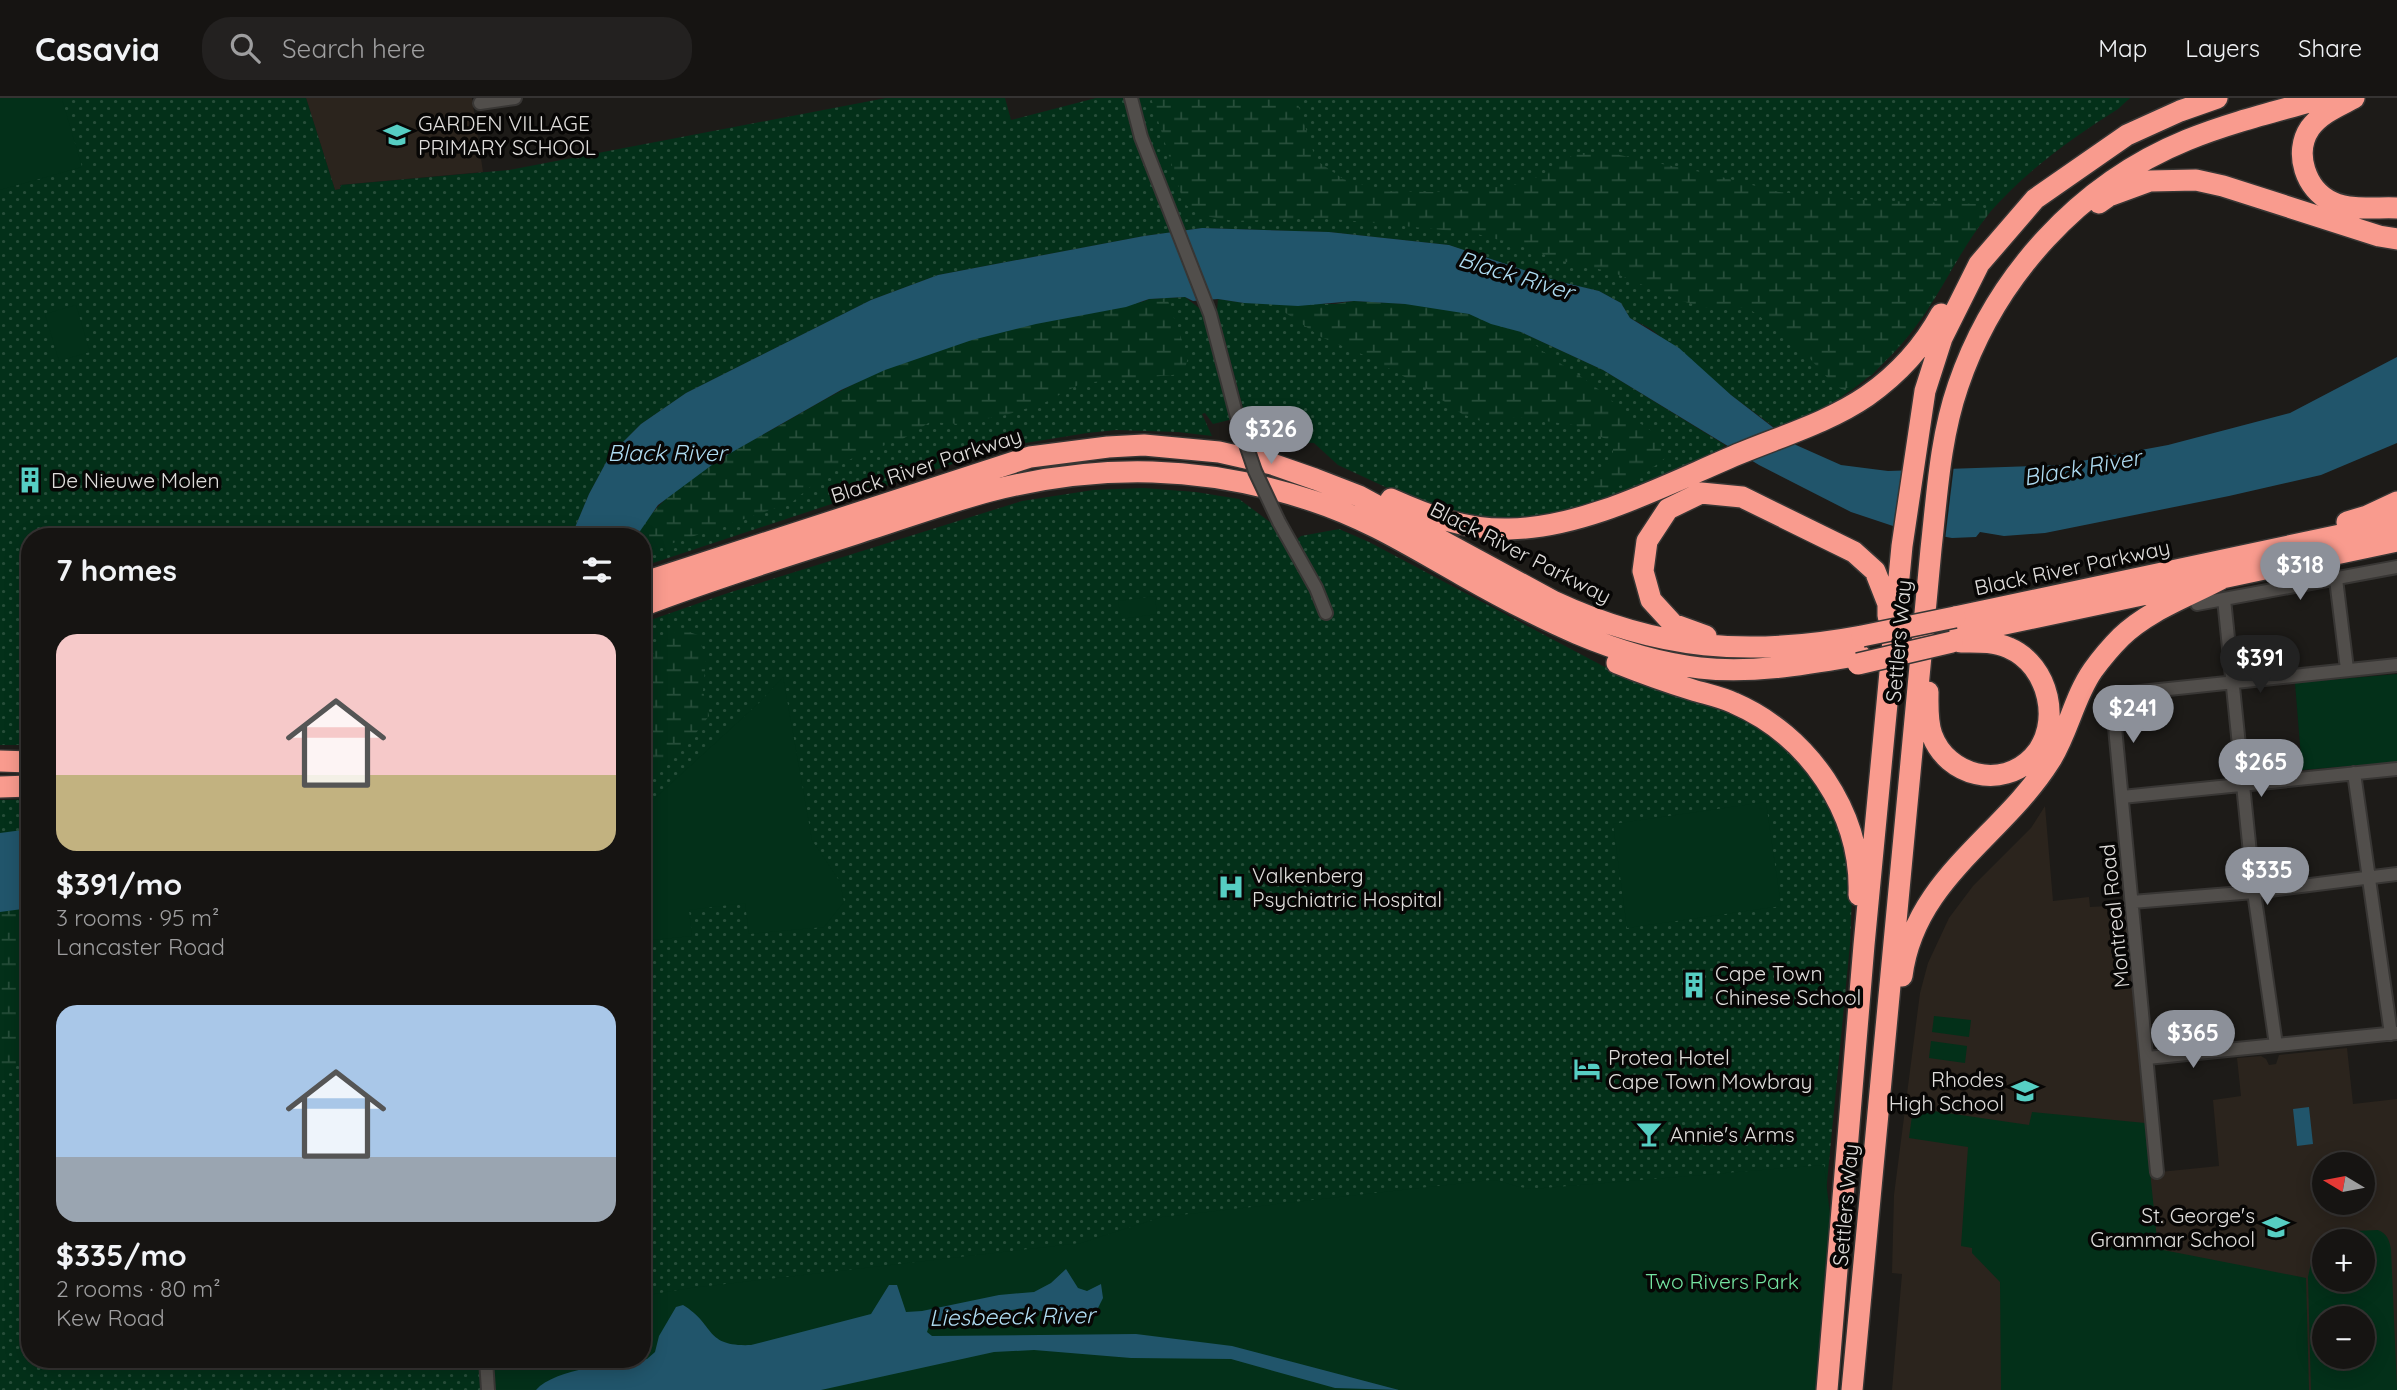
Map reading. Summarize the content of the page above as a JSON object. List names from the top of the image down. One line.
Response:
{"streets":{"highway":["Black River Parkway","Settlers Way"],"street":["Montreal Road"]},"water":["Black River","Liesbeeck River"],"parks":["Two Rivers Park"],"places":{"school or university":["GARDEN VILLAGE PRIMARY SCHOOL","Rhodes High School","St. George's Grammar School"],"building":["De Nieuwe Molen","Cape Town Chinese School"],"hospital":["Valkenberg Psychiatric Hospital"],"hotel":["Protea Hotel Cape Town Mowbray"],"bar":["Annie's Arms"]},"north":"left","page":{"header":"Casavia","search":"Search here","nav":["Map","Layers","Share"],"price":["$326","$318","$391","$241","$265","$335","$365"],"heading":"7 homes","list":[{"name":"$391/mo","note":"3 rooms · 95 m² · Lancaster Road"},{"name":"$335/mo","note":"2 rooms · 80 m² · Kew Road"}],"map_buttons":["+","−"]}}
